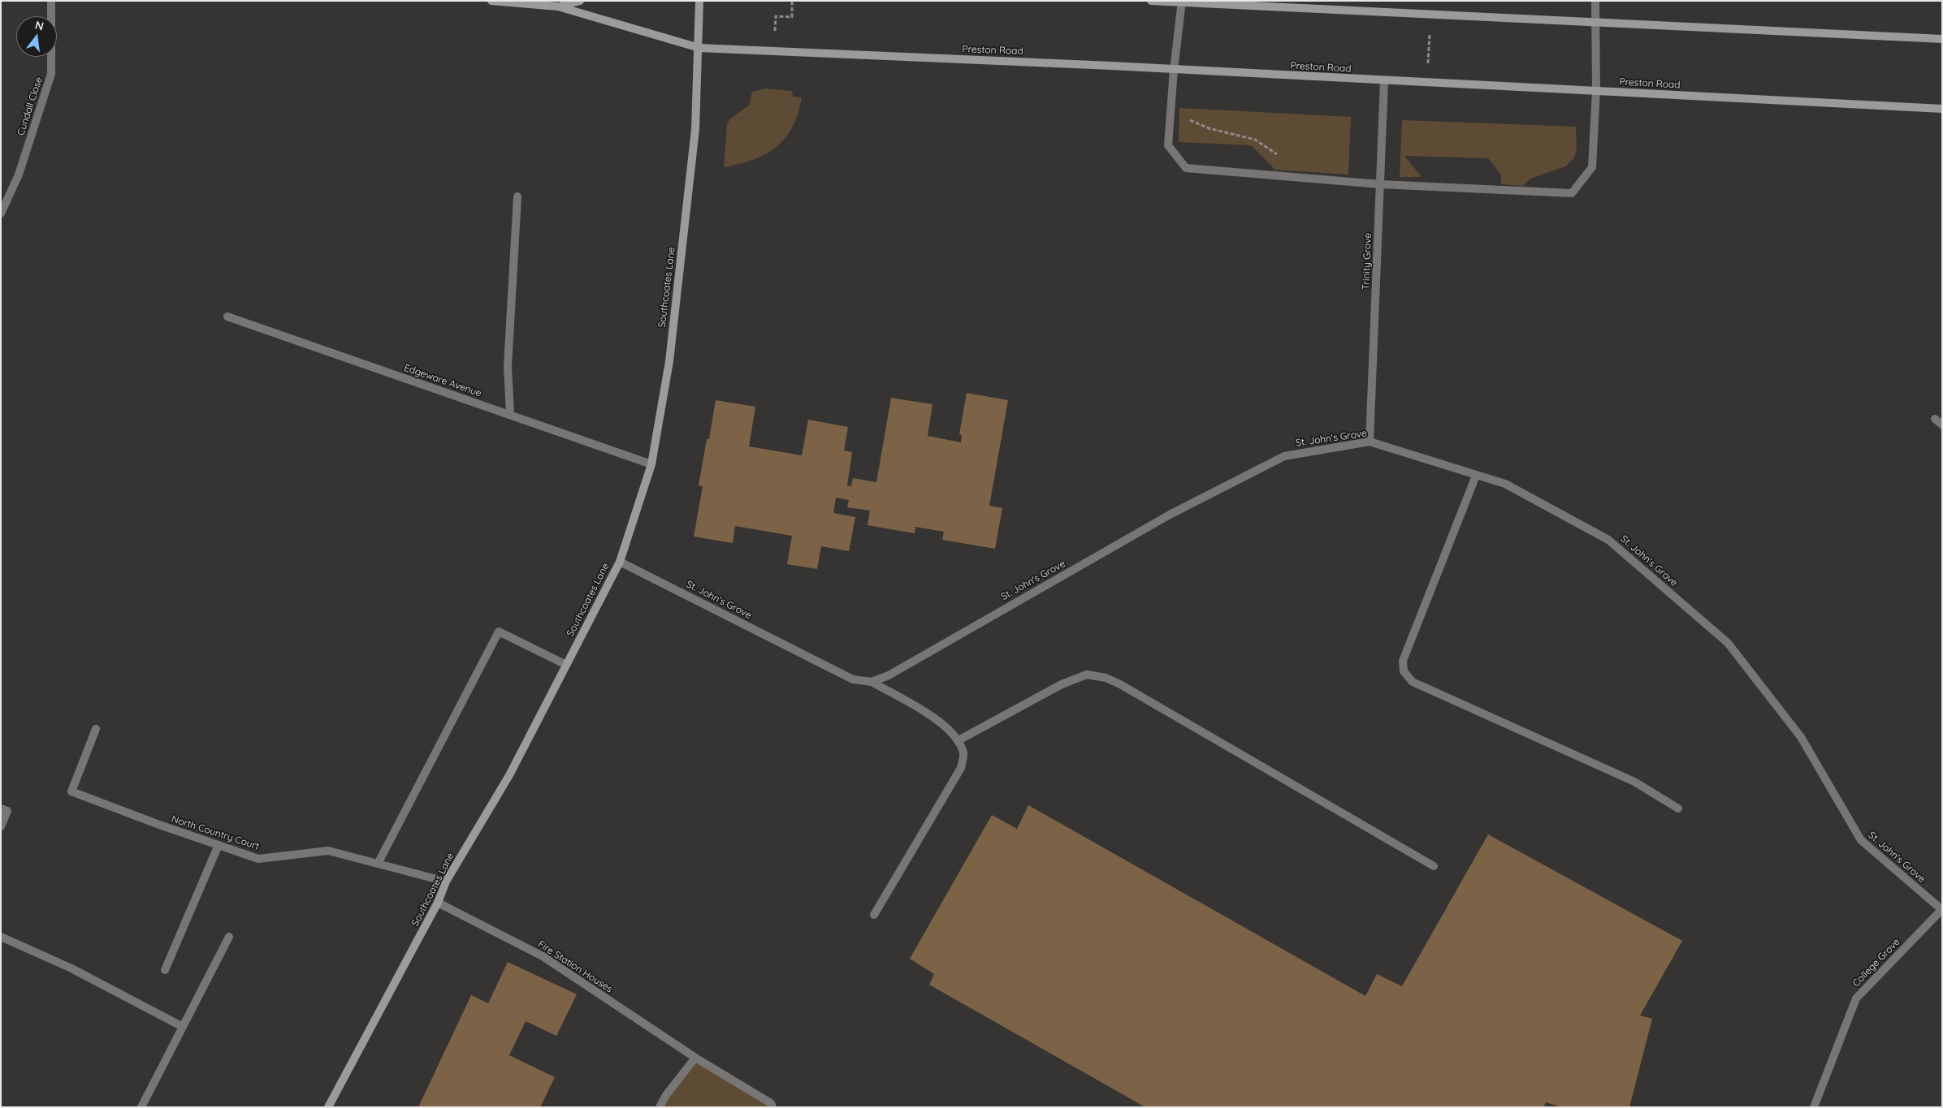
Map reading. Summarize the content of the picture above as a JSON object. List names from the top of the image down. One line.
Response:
{"streets":{"street":["Preston Road","Cundall Close","Trinity Grove","Southcoates Lane","Edgeware Avenue","St. John's Grove","North Country Court","College Grove","Fire Station Houses"]},"crossings":[["Preston Road","Trinity Grove"],["Preston Road","Southcoates Lane"],["Trinity Grove","St. John's Grove"],["Southcoates Lane","Edgeware Avenue"],["Southcoates Lane","St. John's Grove"],["Southcoates Lane","North Country Court"],["Southcoates Lane","Fire Station Houses"],["St. John's Grove","College Grove"]],"north":"top"}
